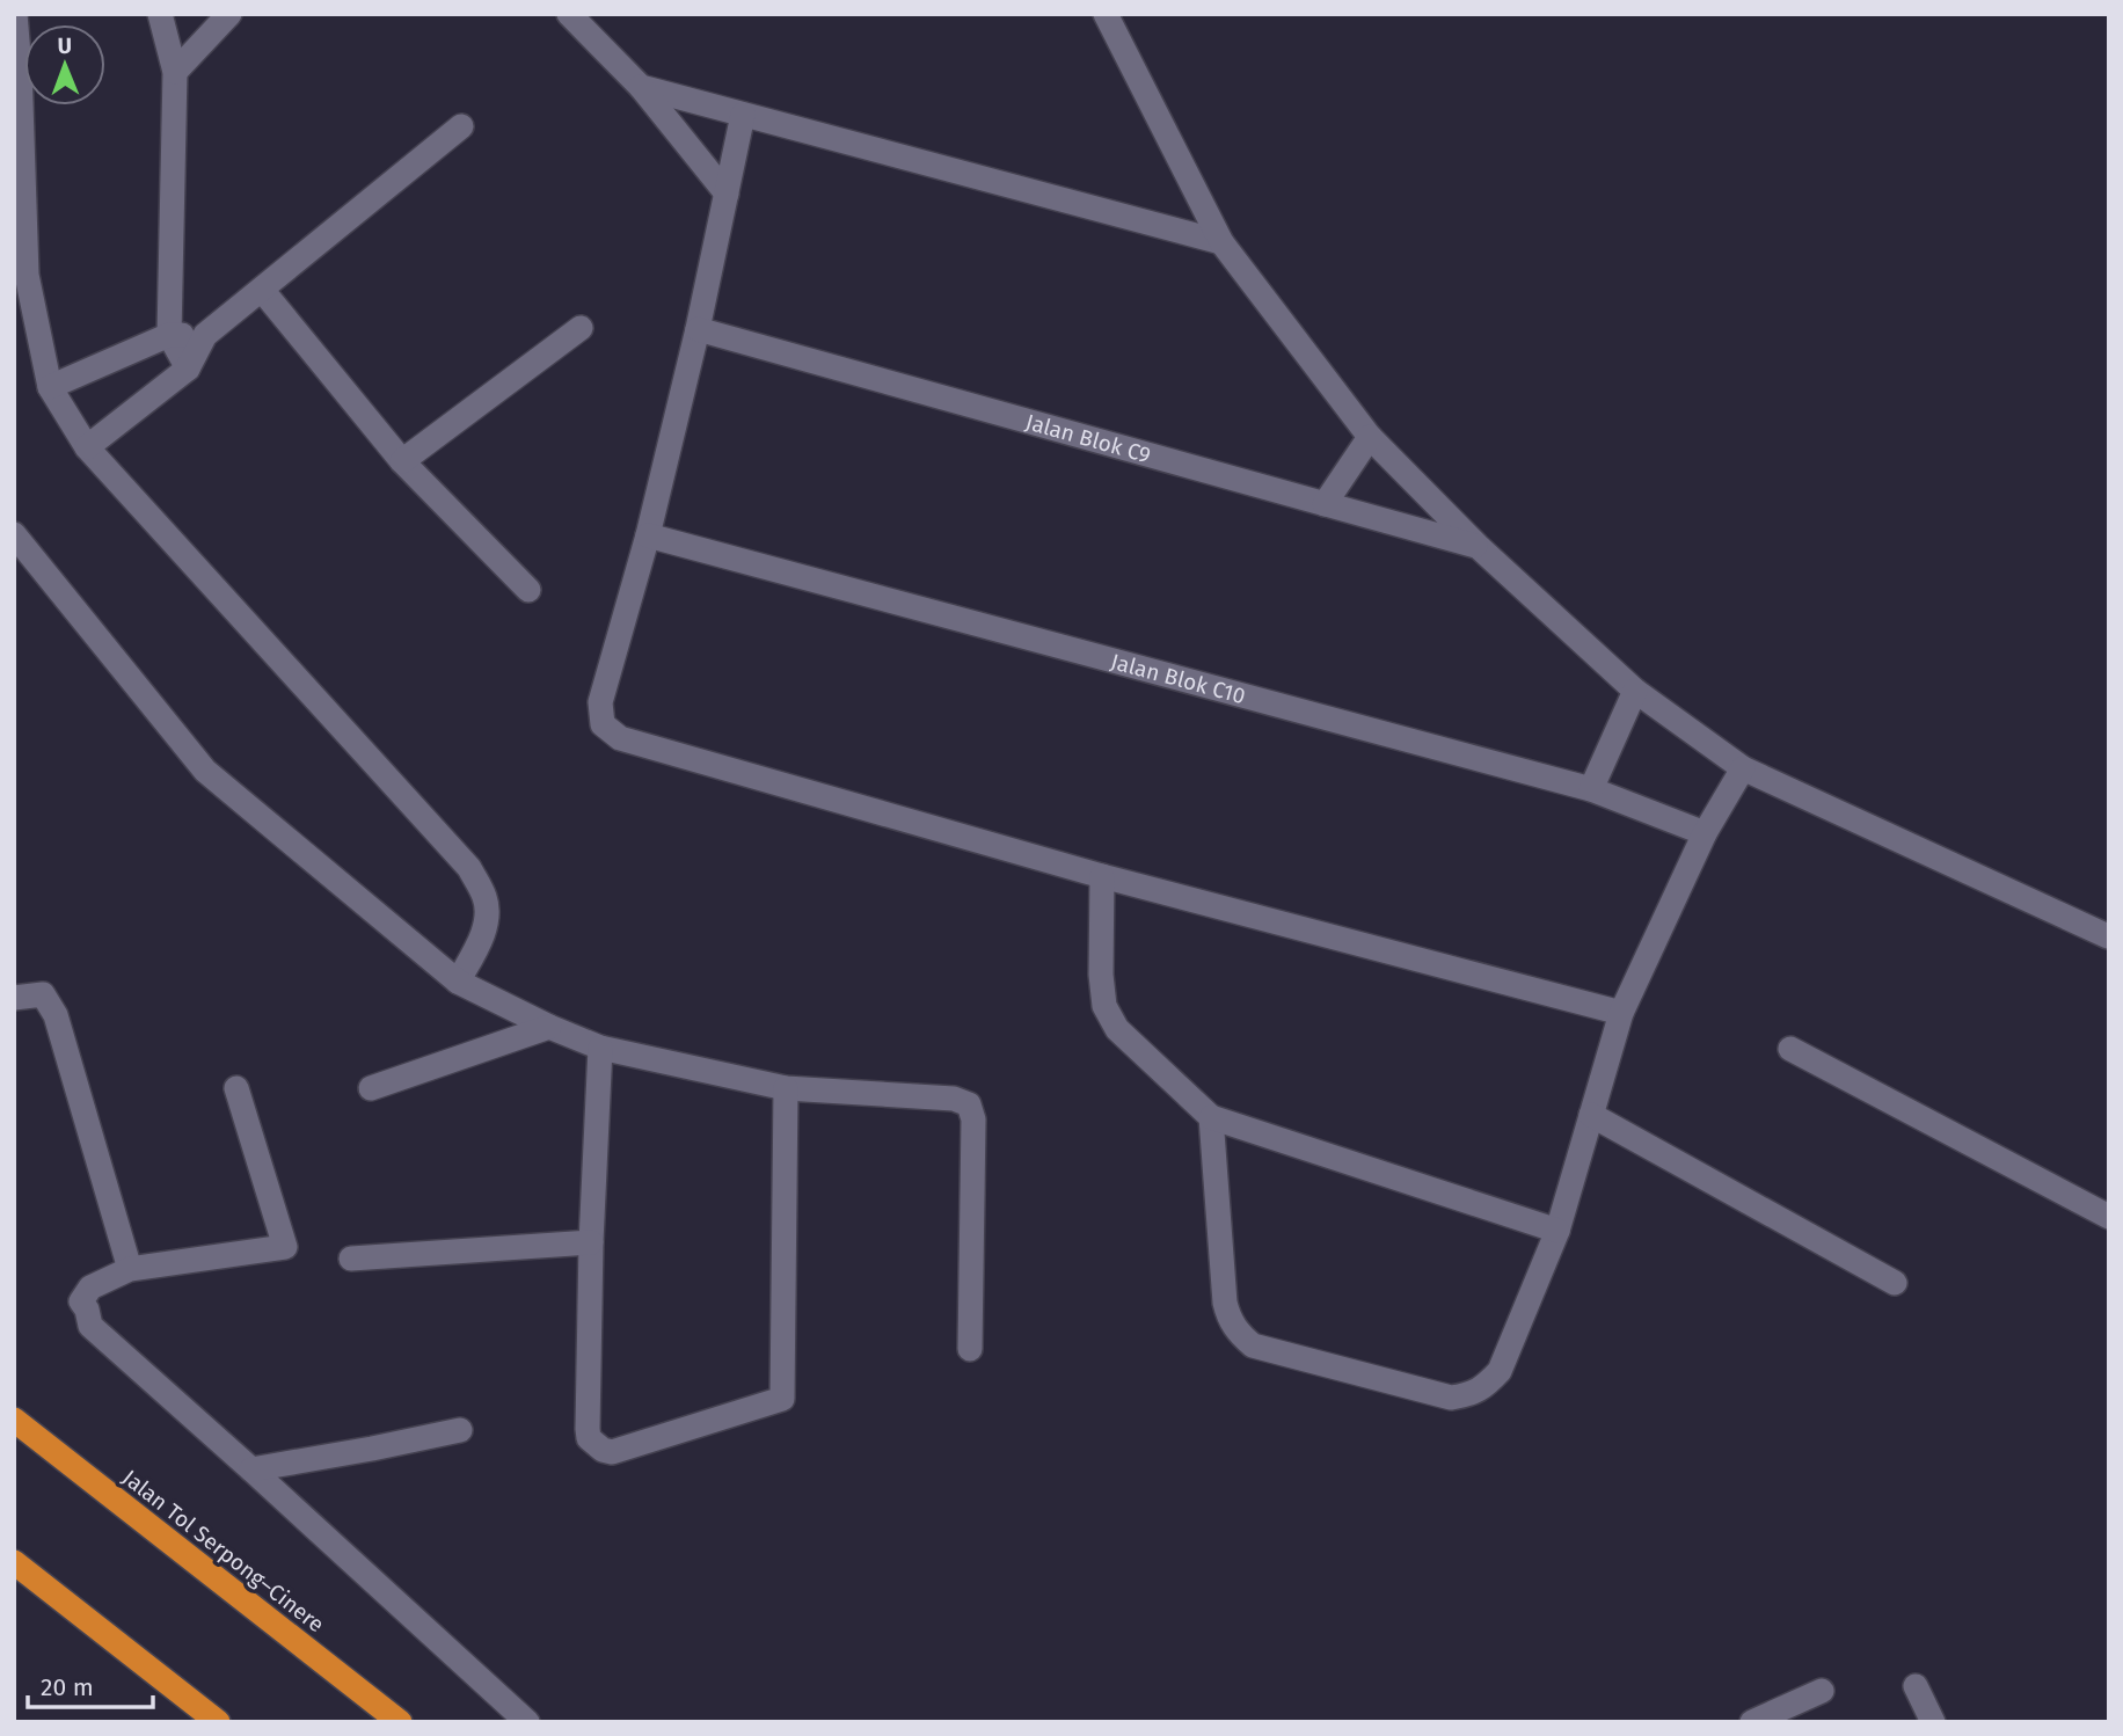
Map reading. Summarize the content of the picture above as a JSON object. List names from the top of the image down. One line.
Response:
{"streets":{"highway":["Jalan Tol Serpong–Cinere"],"street":["Jalan Blok C9","Jalan Blok C10"]},"scale_bar":"20 m","north":"top"}
